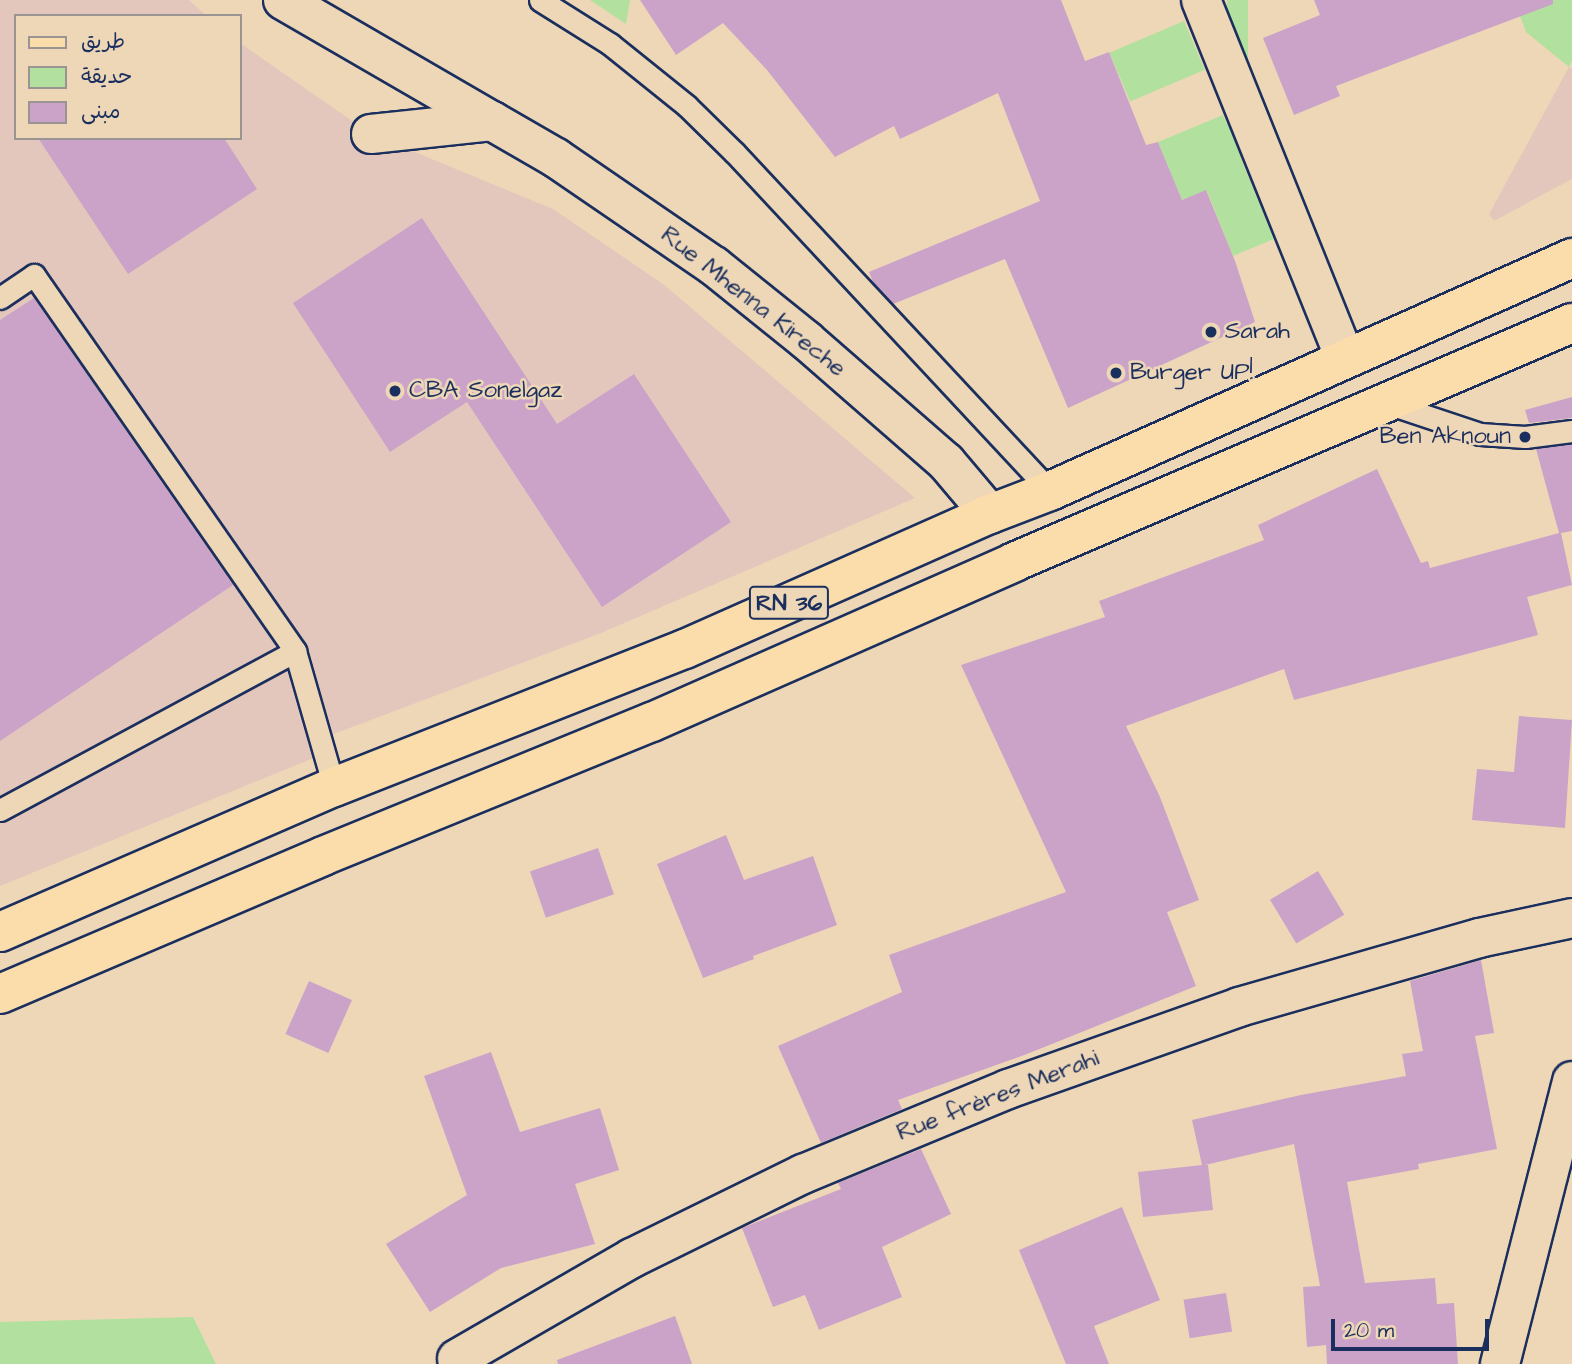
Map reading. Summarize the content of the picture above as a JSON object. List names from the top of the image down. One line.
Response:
{"streets":{"main road":["RN 36"],"street":["Rue Mhenna Kireche","Rue frères Merahi"]},"crossings":[["Rue Mhenna Kireche","RN 36"]],"places":["Sarah","Burger UP!","CBA Sonelgaz","Ben Aknoun"],"legend":["طريق","حديقة","مبنى"],"scale_bar":"20 m"}
